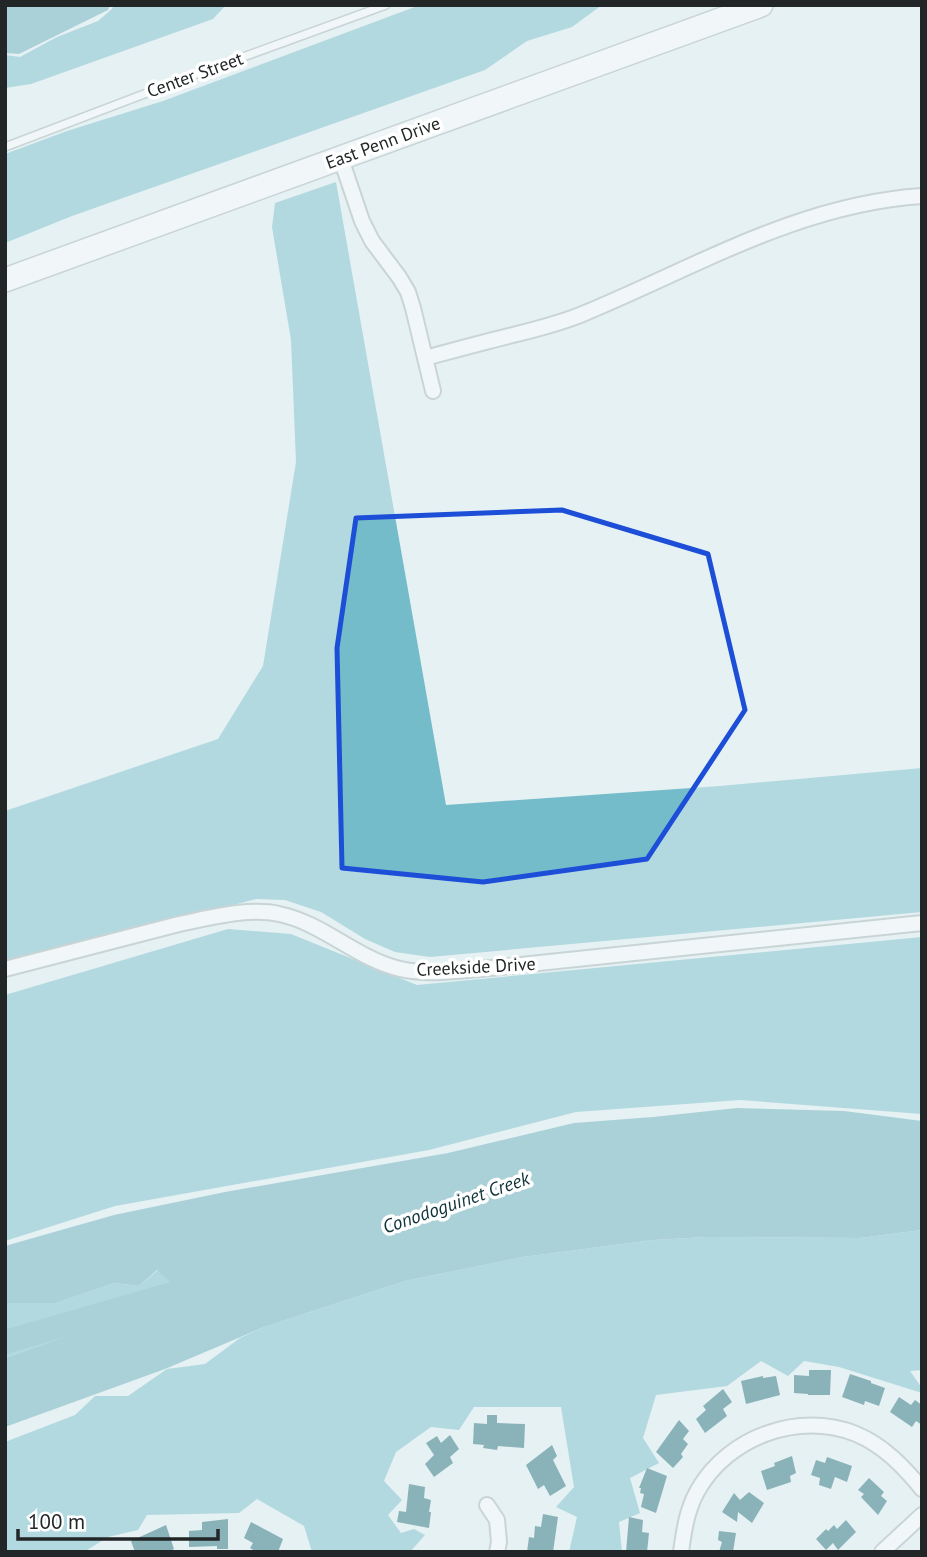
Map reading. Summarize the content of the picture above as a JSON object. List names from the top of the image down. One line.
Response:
{"streets":{"main road":["East Penn Drive"],"street":["Creekside Drive"],"lane":["Center Street"]},"water":["Conodoguinet Creek"],"scale_bar":"100 m"}
